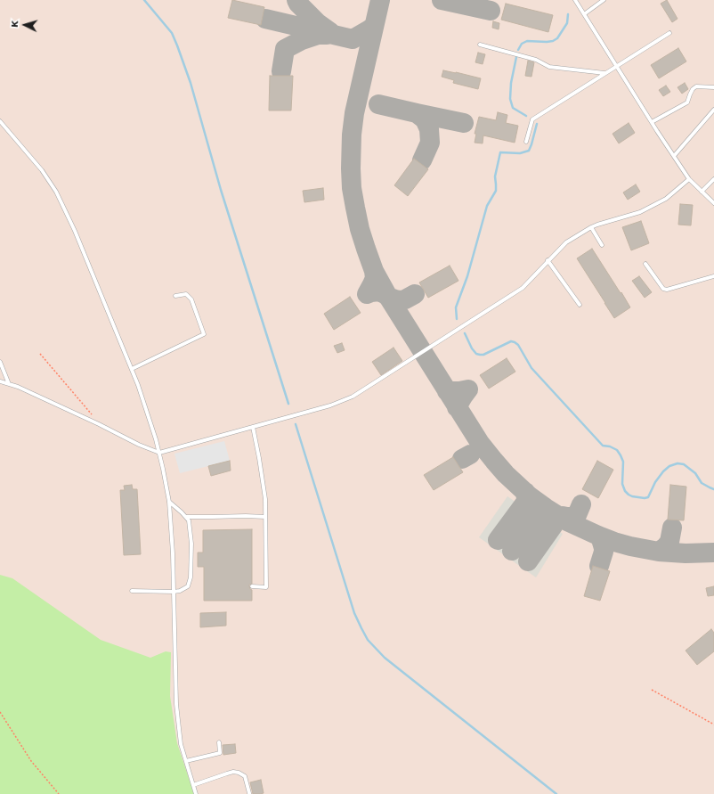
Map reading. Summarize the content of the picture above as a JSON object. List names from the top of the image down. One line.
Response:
{"north":"left"}
